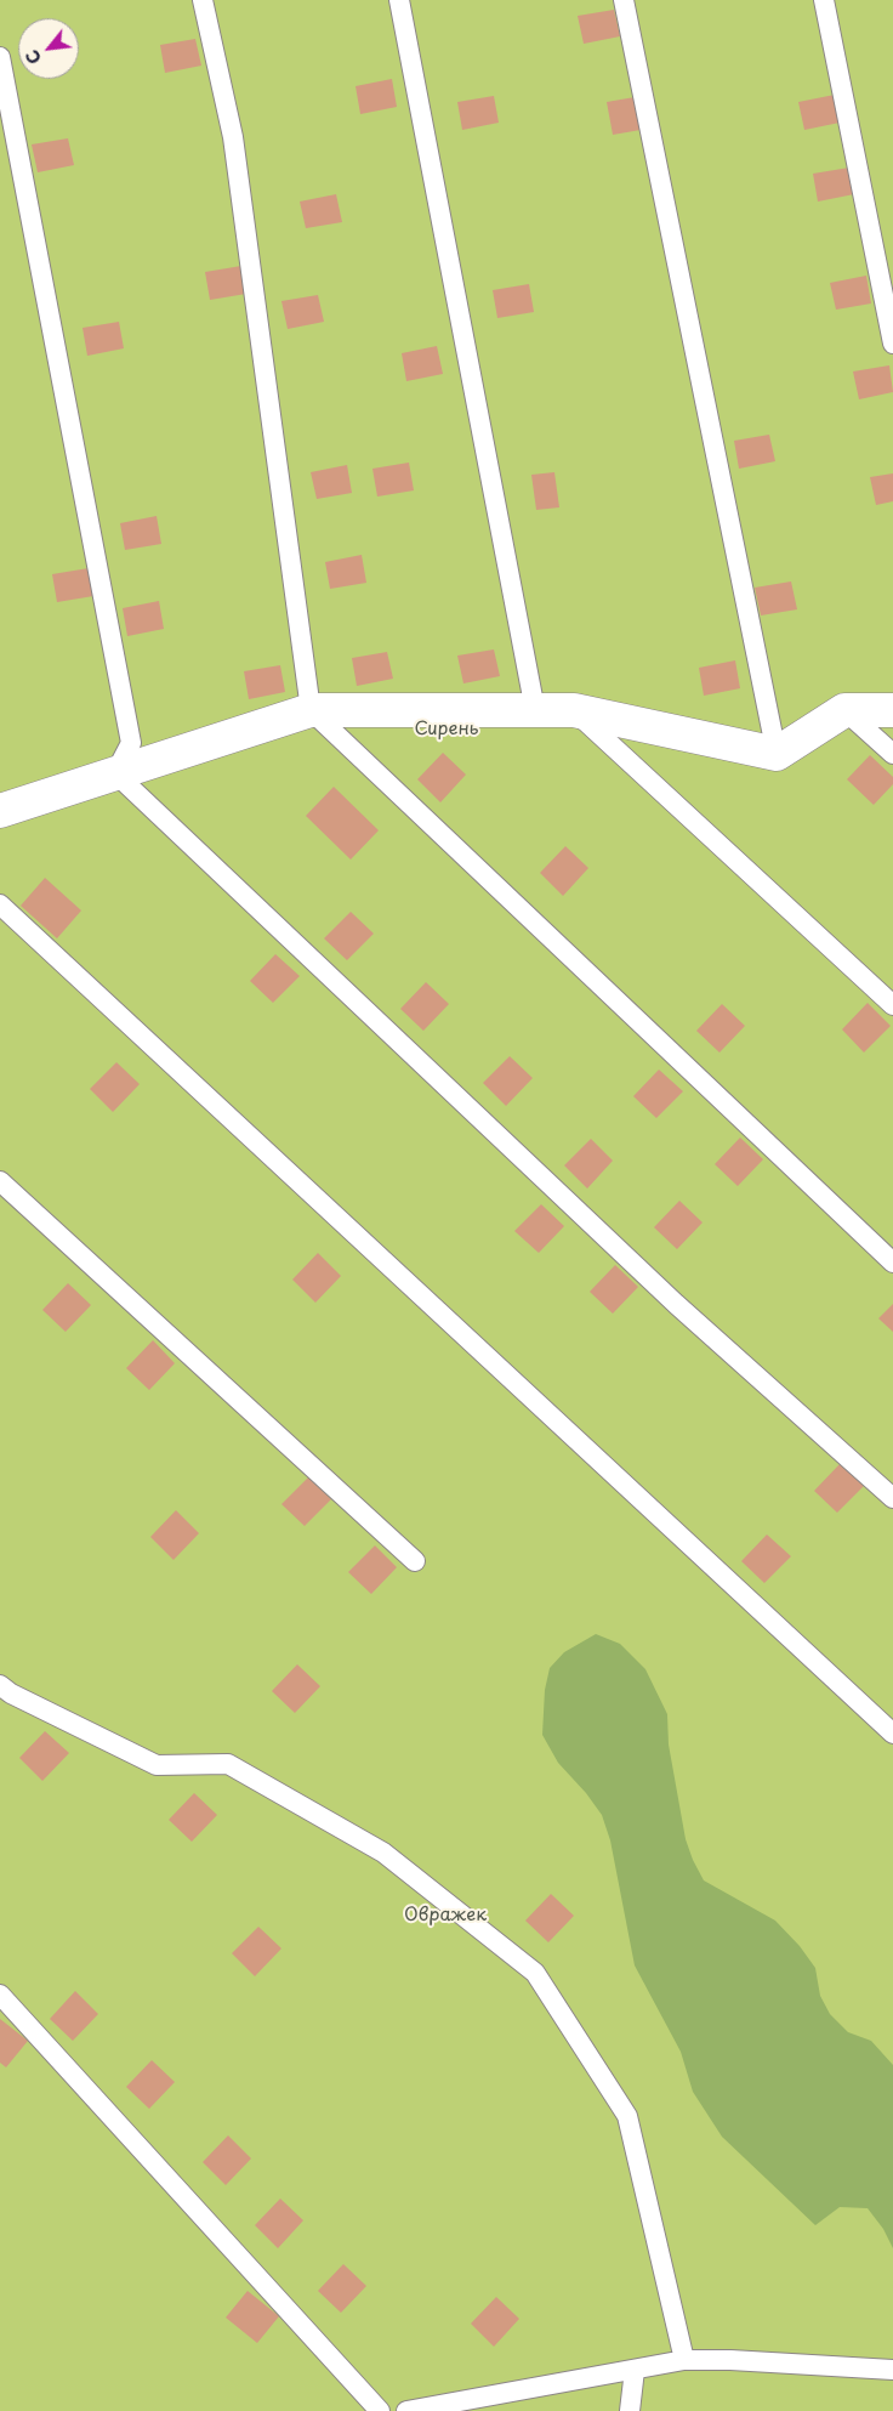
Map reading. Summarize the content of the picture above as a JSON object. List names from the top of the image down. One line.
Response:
{"parks":["Сирень","Овражек"],"north":"bottom left"}
